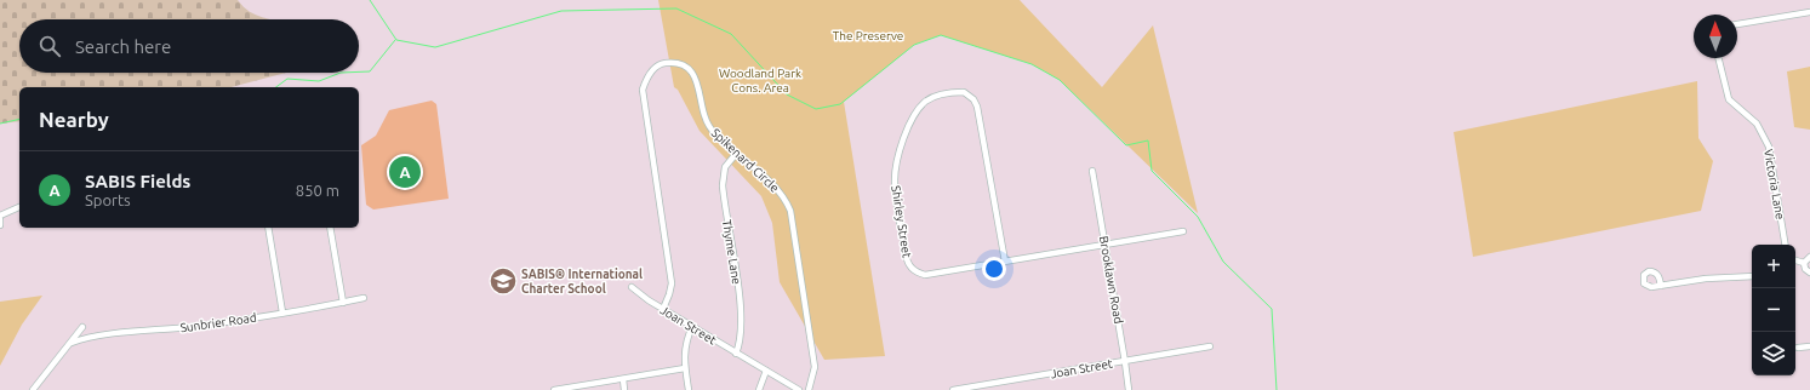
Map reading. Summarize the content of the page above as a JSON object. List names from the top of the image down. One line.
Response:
{"streets":{"street":["Spikenard Circle","Victoria Lane","Shirley Street","Thyme Lane","Brooklawn Road","Sunbrier Road","Joan Street"]},"crossings":[["Spikenard Circle","Thyme Lane"],["Spikenard Circle","Joan Street"],["Shirley Street","Brooklawn Road"],["Thyme Lane","Joan Street"],["Brooklawn Road","Joan Street"]],"parks":["The Preserve","Woodland Park Cons. Area"],"places":{"school or university":["SABIS® International Charter School"]},"north":"top","page":{"search":"Search here","heading":"Nearby","list":[{"mark":"A","name":"SABIS Fields","note":"Sports","value":"850 m"}],"pins":"A","map_buttons":["+","−"]}}
